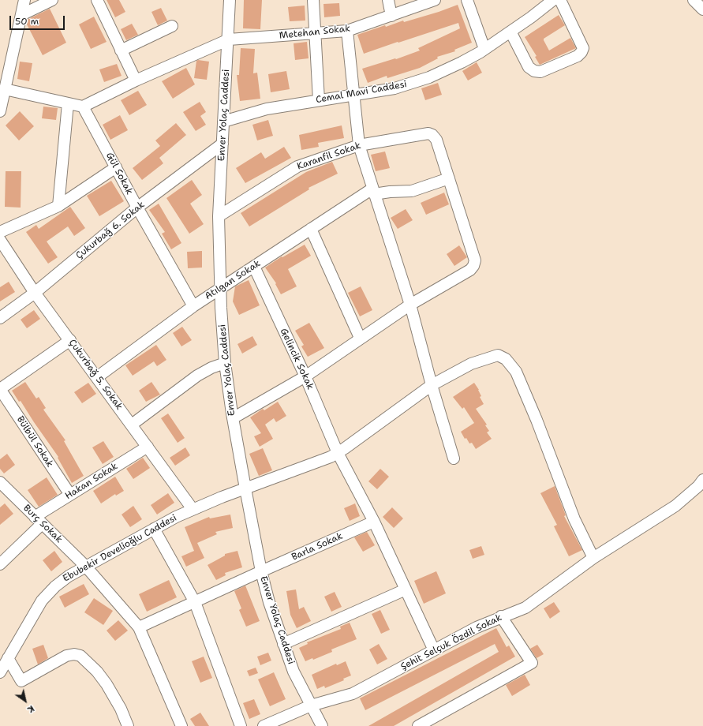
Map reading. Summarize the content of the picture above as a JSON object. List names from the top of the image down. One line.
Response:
{"streets":{"street":["Metehan Sokak","Cemal Mavi Caddesi","Enver Yolaç Caddesi","Karanfil Sokak","Gül Sokak","Çukurbağ 6. Sokak","Atılgan Sokak","Gelincik Sokak","Çukurbağ 5. Sokak","Bülbül Sokak","Hakan Sokak","Burç Sokak","Barla Sokak","Ebubekir Develioğlu Caddesi","Şehit Selçuk Özdil Sokak"]},"crossings":[["Metehan Sokak","Enver Yolaç Caddesi"],["Metehan Sokak","Gül Sokak"],["Cemal Mavi Caddesi","Enver Yolaç Caddesi"],["Enver Yolaç Caddesi","Karanfil Sokak"],["Enver Yolaç Caddesi","Çukurbağ 6. Sokak"],["Enver Yolaç Caddesi","Atılgan Sokak"],["Enver Yolaç Caddesi","Barla Sokak"],["Enver Yolaç Caddesi","Ebubekir Develioğlu Caddesi"],["Enver Yolaç Caddesi","Şehit Selçuk Özdil Sokak"],["Gül Sokak","Çukurbağ 6. Sokak"],["Gül Sokak","Atılgan Sokak"],["Çukurbağ 6. Sokak","Çukurbağ 5. Sokak"],["Atılgan Sokak","Gelincik Sokak"],["Atılgan Sokak","Çukurbağ 5. Sokak"],["Gelincik Sokak","Barla Sokak"],["Gelincik Sokak","Ebubekir Develioğlu Caddesi"],["Gelincik Sokak","Şehit Selçuk Özdil Sokak"],["Çukurbağ 5. Sokak","Hakan Sokak"],["Çukurbağ 5. Sokak","Ebubekir Develioğlu Caddesi"],["Bülbül Sokak","Hakan Sokak"],["Hakan Sokak","Burç Sokak"],["Burç Sokak","Barla Sokak"],["Burç Sokak","Ebubekir Develioğlu Caddesi"],["Ebubekir Develioğlu Caddesi","Şehit Selçuk Özdil Sokak"]],"scale_bar":"50 m","north":"bottom right"}
